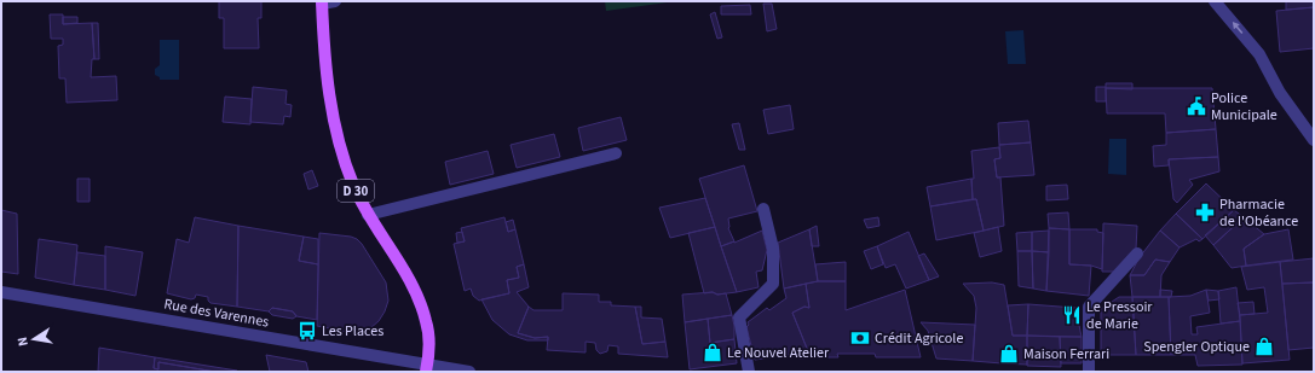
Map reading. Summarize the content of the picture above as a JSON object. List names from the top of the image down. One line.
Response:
{"streets":{"main road":["D 30"],"street":["Rue des Varennes"]},"crossings":[["D 30","Rue des Varennes"]],"places":{"public building":["Police Municipale"],"pharmacy":["Pharmacie de l'Obéance"],"restaurant":["Le Pressoir de Marie"],"bus stop":["Les Places"],"bank":["Crédit Agricole"],"shop":["Spengler Optique","Le Nouvel Atelier","Maison Ferrari"]},"north":"left"}
